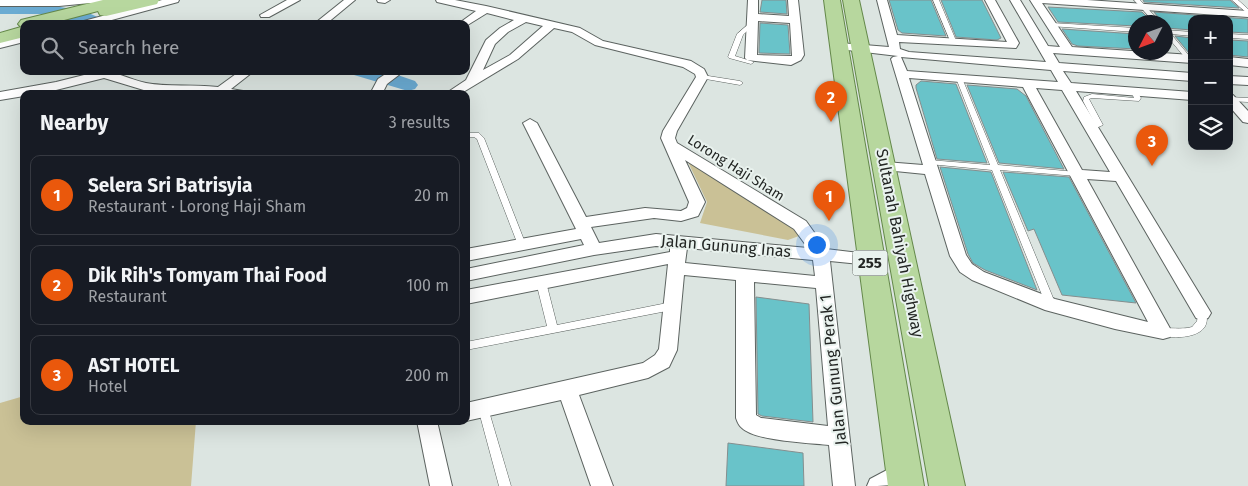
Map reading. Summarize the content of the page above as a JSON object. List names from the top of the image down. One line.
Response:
{"streets":{"main road":["Sultanah Bahiyah Highway","255"],"street":["Lorong Haji Sham","Jalan Gunung Inas","Jalan Gunung Perak 1"]},"crossings":[["Lorong Haji Sham","Jalan Gunung Inas"],["Lorong Haji Sham","Jalan Gunung Perak 1"],["Sultanah Bahiyah Highway","Jalan Gunung Inas"],["Jalan Gunung Inas","Jalan Gunung Perak 1"]],"north":"bottom left","page":{"map_buttons":["+","−"],"search":"Search here","pins":["2","3","1"],"heading":["Nearby","3 results"],"list":[{"mark":"1","name":"Selera Sri Batrisyia","note":"Restaurant · Lorong Haji Sham","value":"20 m"},{"mark":"2","name":"Dik Rih's Tomyam Thai Food","note":"Restaurant","value":"100 m"},{"mark":"3","name":"AST HOTEL","note":"Hotel","value":"200 m"}]}}
